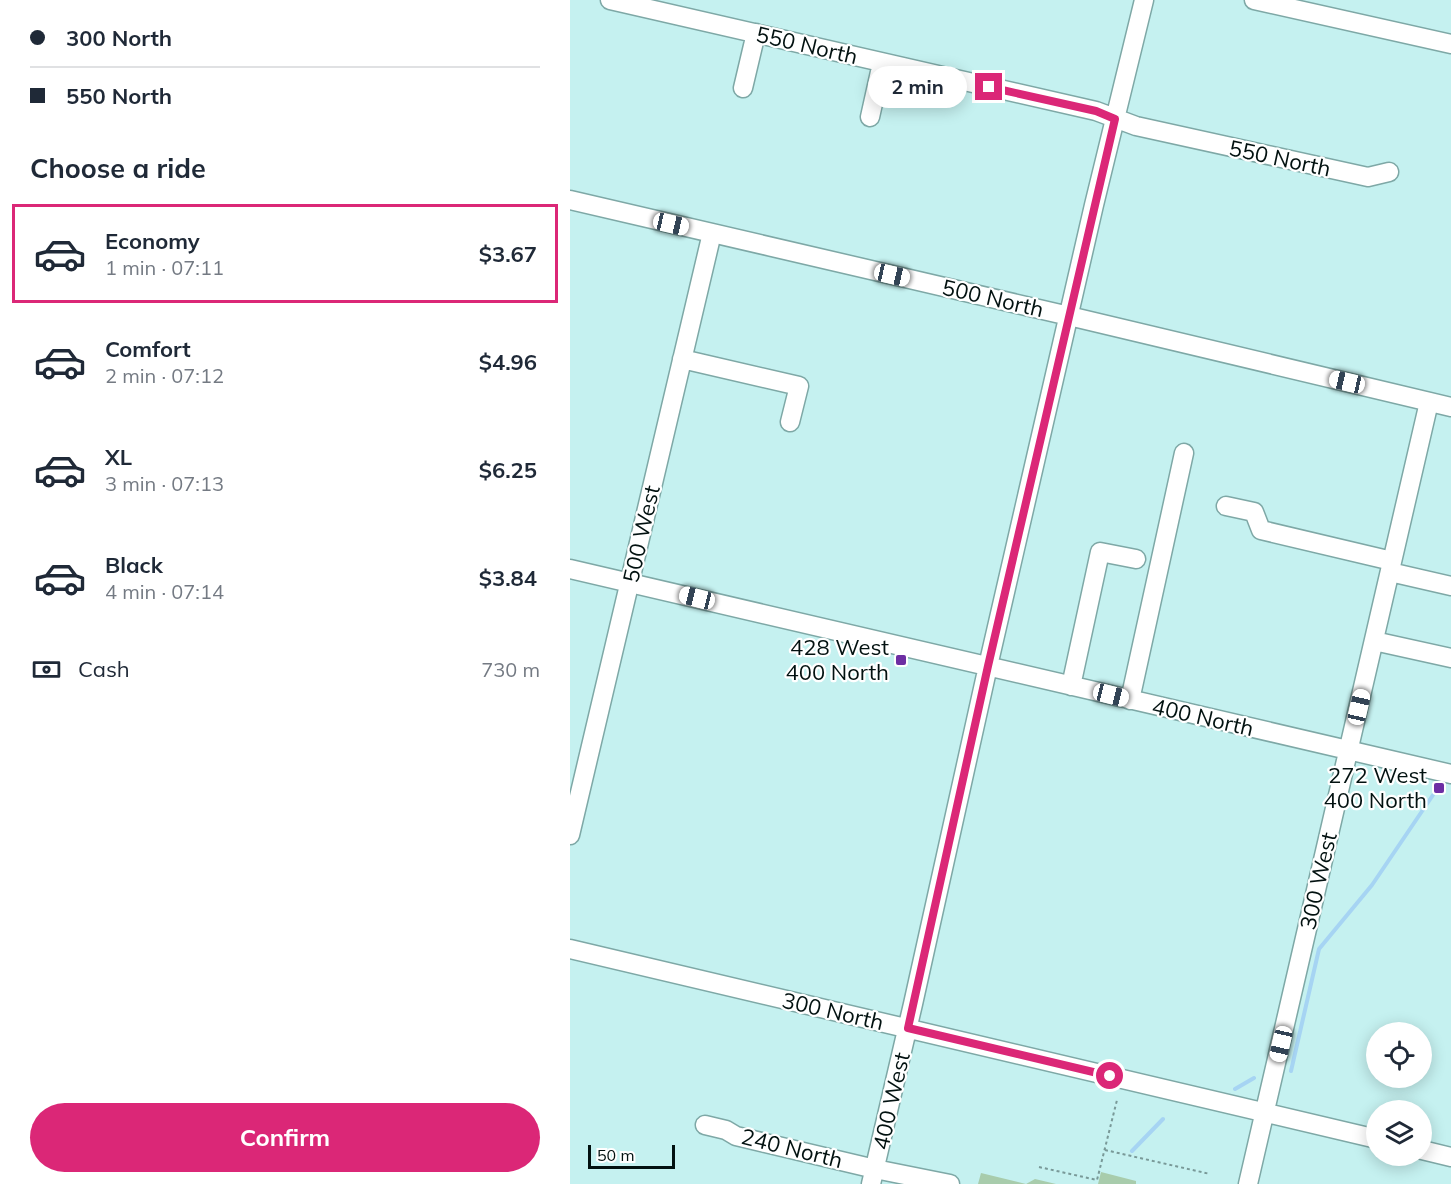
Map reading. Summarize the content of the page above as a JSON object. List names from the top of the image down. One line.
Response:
{"streets":{"street":["550 North","500 North","500 West","400 North","300 West","300 North","400 West","240 North"]},"crossings":[["550 North","400 West"],["500 North","500 West"],["500 North","300 West"],["500 North","400 West"],["500 West","400 North"],["400 North","300 West"],["400 North","400 West"],["300 West","300 North"],["300 North","400 West"],["400 West","240 North"]],"places":{"transit":["428 West 400 North","272 West 400 North"]},"scale_bar":"50 m","page":{"banner":["300 North","550 North"],"bubble":"2 min","heading":"Choose a ride","list":[{"name":"Economy","note":"1 min · 07:11","value":"$3.67"},{"name":"Comfort","note":"2 min · 07:12","value":"$4.96"},{"name":"XL","note":"3 min · 07:13","value":"$6.25"},{"name":"Black","note":"4 min · 07:14","value":"$3.84"}],"pay":["Cash","730 m"],"buttons":"Confirm","scale":"50 m"}}
